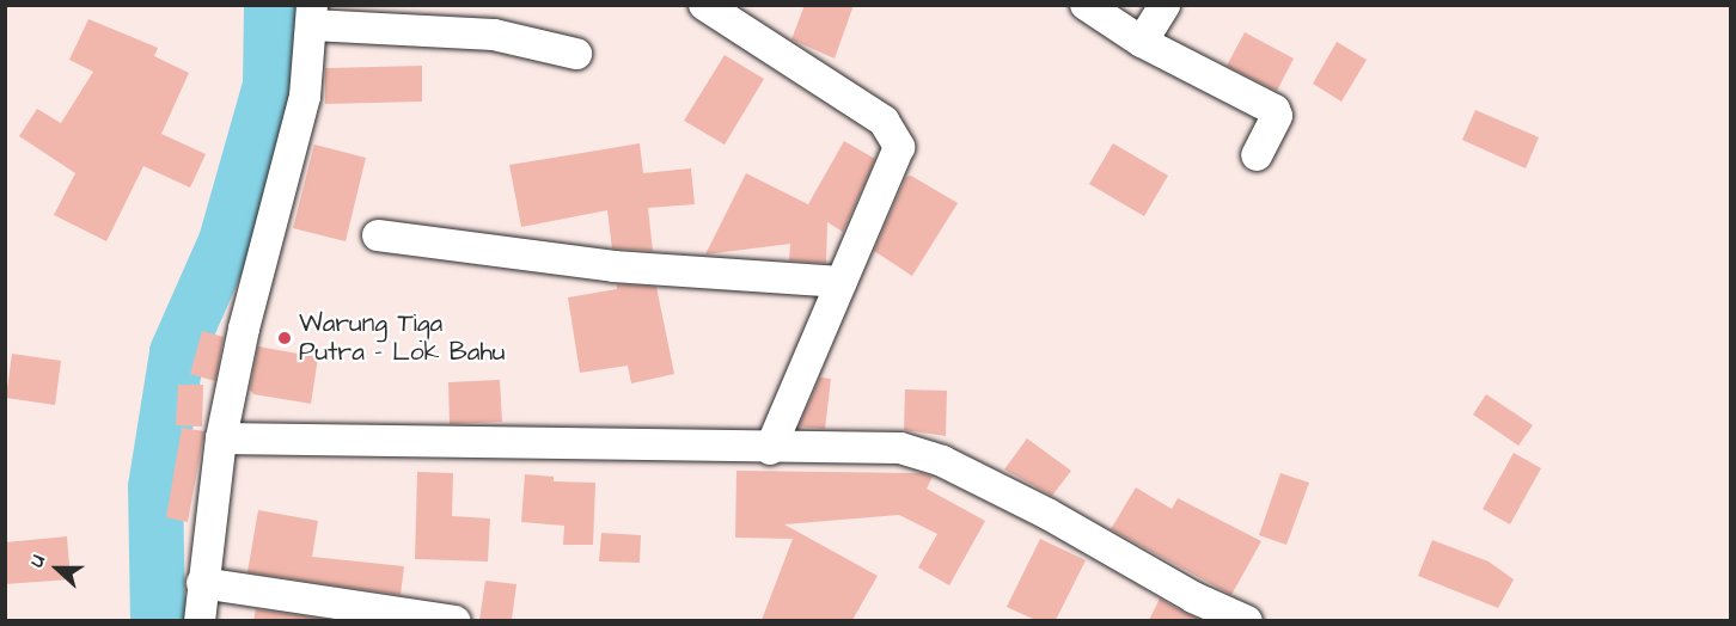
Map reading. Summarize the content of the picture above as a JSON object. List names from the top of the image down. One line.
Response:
{"places":["Warung Tiga Putra - Lok Bahu"],"north":"left"}
